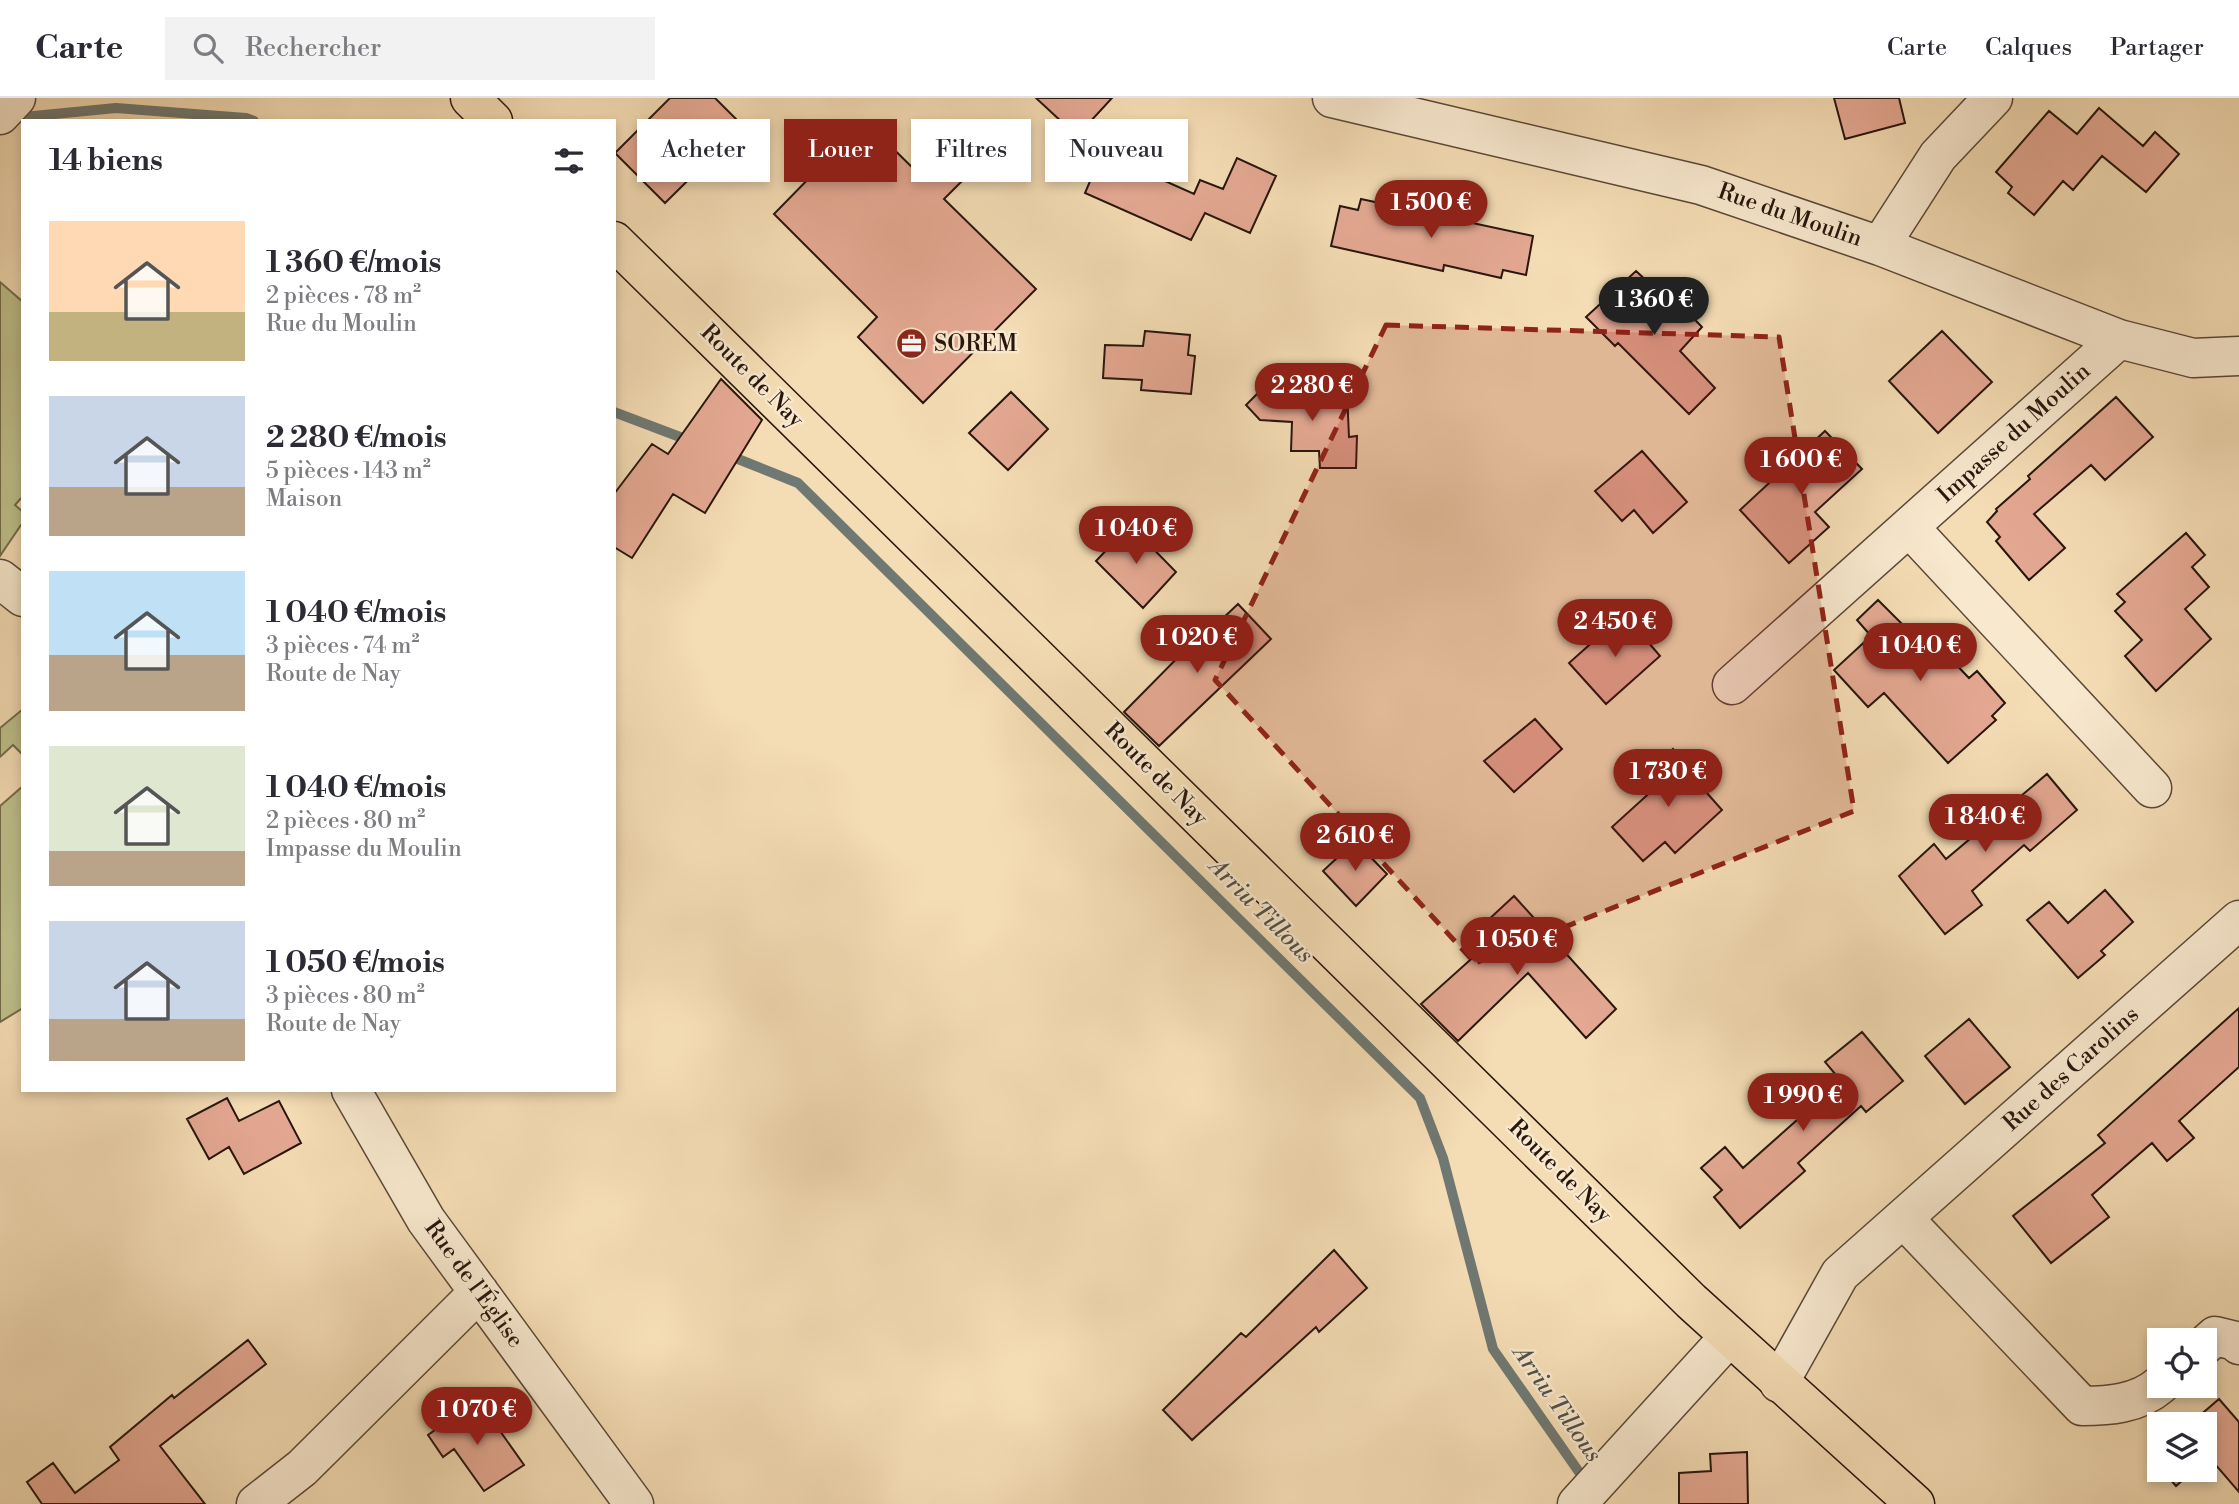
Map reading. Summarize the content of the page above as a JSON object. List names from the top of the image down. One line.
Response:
{"streets":{"main road":["Route de Nay"],"street":["Rue du Moulin","Impasse du Moulin","Rue des Carolins","Rue de l'Église"]},"crossings":[["Rue du Moulin","Impasse du Moulin"],["Route de Nay","Rue des Carolins"]],"water":["Arriu Tillous"],"places":{"office":["SOREM"]},"page":{"header":"Carte","search":"Rechercher","nav":["Carte","Calques","Partager"],"chip":["Acheter","Louer","Filtres","Nouveau"],"heading":"14 biens","price":["1 500 €","1 360 €","2 280 €","1 600 €","1 040 €","2 450 €","1 020 €","1 040 €","1 730 €","1 840 €","2 610 €","1 050 €","1 990 €","1 070 €"],"list":[{"name":"1 360 €/mois","note":"2 pièces · 78 m² · Rue du Moulin"},{"name":"2 280 €/mois","note":"5 pièces · 143 m² · Maison"},{"name":"1 040 €/mois","note":"3 pièces · 74 m² · Route de Nay"},{"name":"1 040 €/mois","note":"2 pièces · 80 m² · Impasse du Moulin"},{"name":"1 050 €/mois","note":"3 pièces · 80 m² · Route de Nay"}]}}
